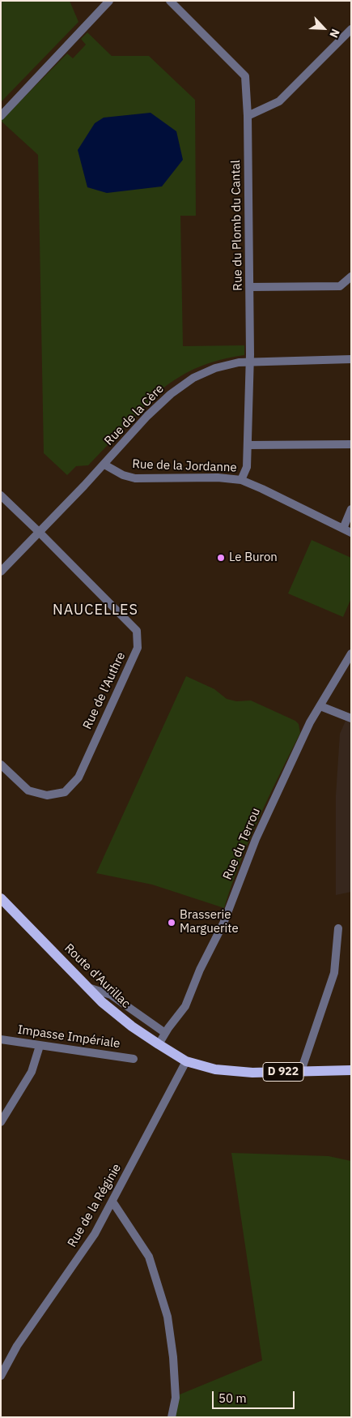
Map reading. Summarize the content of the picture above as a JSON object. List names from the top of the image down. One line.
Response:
{"streets":{"main road":["Route d'Aurillac","D 922"],"street":["Rue du Plomb du Cantal","Rue de la Cère","Rue de la Jordanne","Rue de l'Authre","Rue du Terrou","Impasse Impériale","Rue de la Réginie"]},"crossings":[["Rue du Plomb du Cantal","Rue de la Cère"],["Rue du Plomb du Cantal","Rue de la Jordanne"],["Rue de la Cère","Rue de la Jordanne"],["Rue de la Cère","Rue de l'Authre"],["Rue du Terrou","Route d'Aurillac"],["Route d'Aurillac","D 922"],["Route d'Aurillac","Rue de la Réginie"],["D 922","Rue de la Réginie"]],"districts":["NAUCELLES"],"places":["Le Buron","Brasserie Marguerite"],"scale_bar":"50 m","north":"bottom right"}
